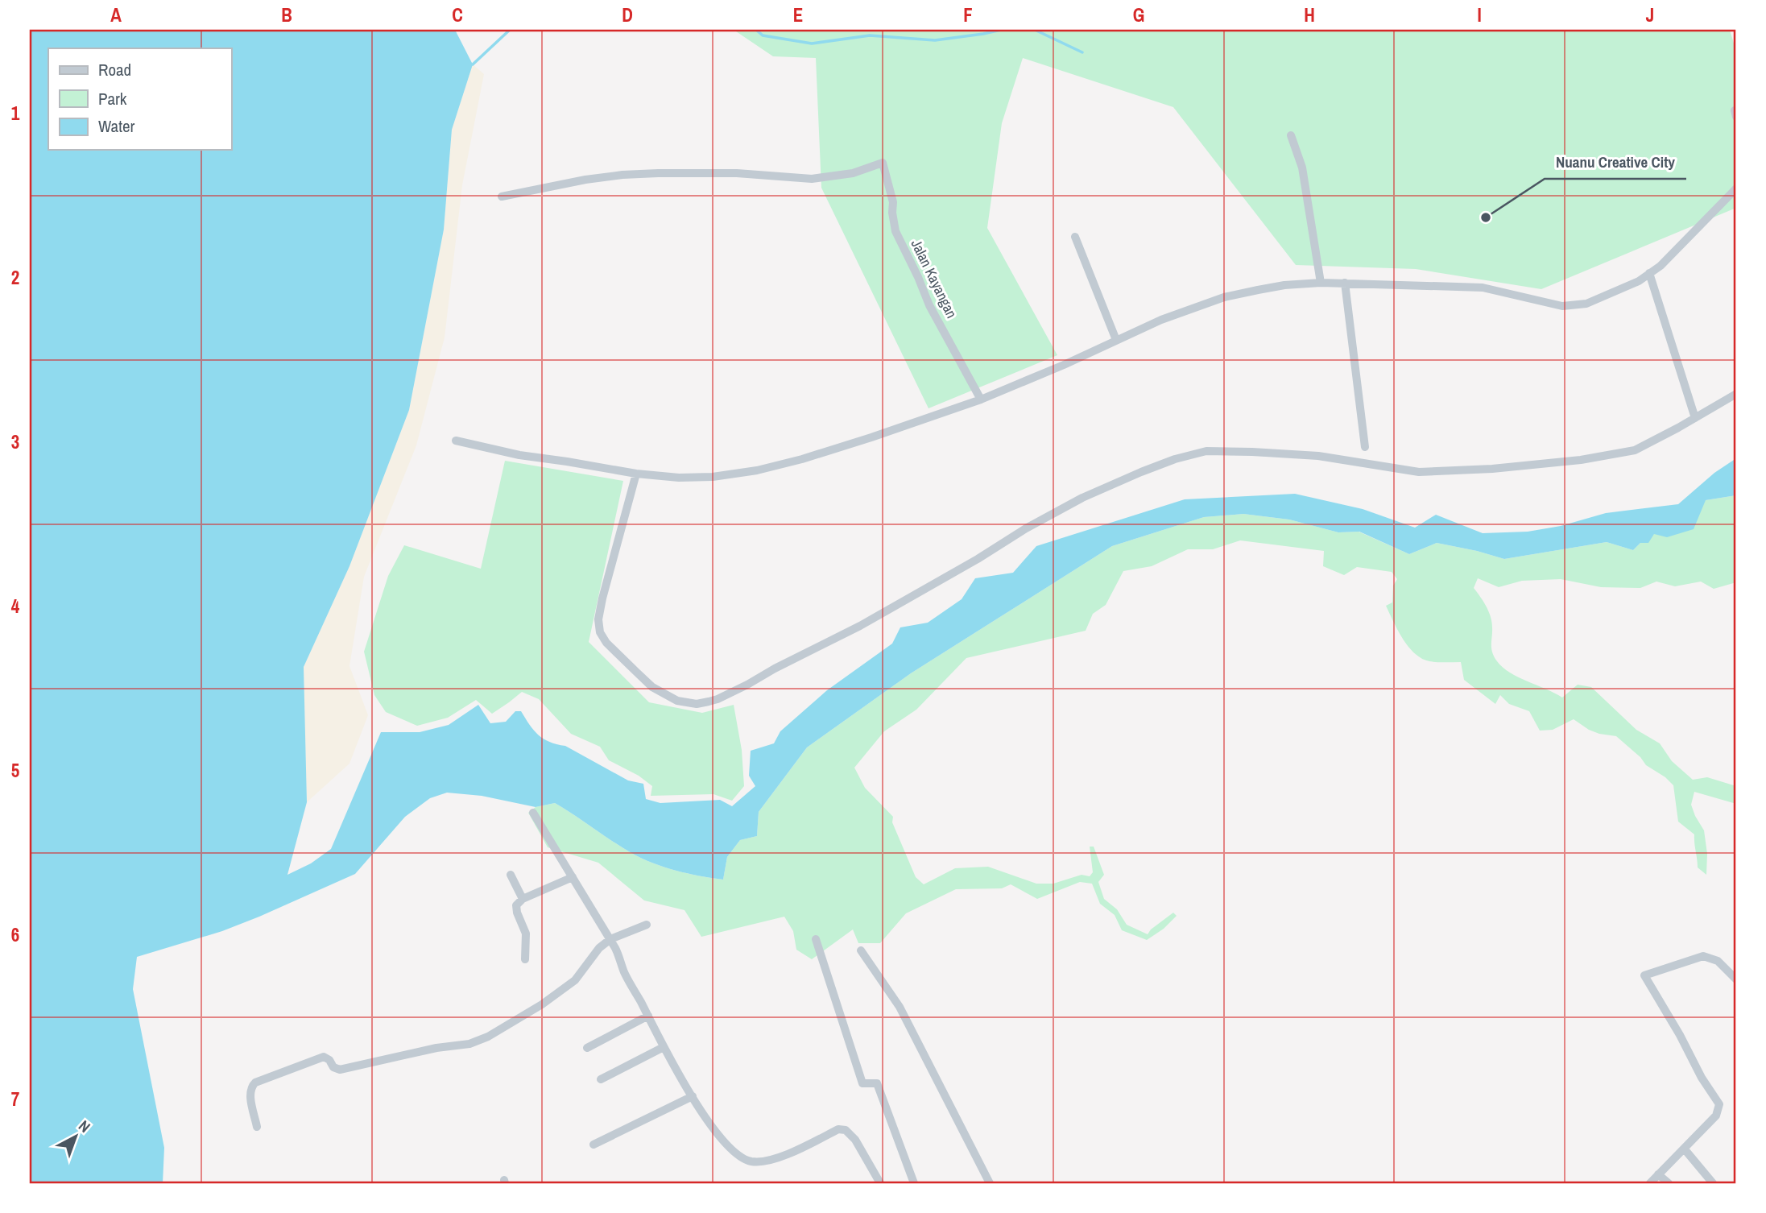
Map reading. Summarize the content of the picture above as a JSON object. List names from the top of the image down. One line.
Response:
{"streets":{"street":["Jalan Kayangan"]},"places":["Nuanu Creative City"],"legend":["Road","Park","Water"],"north":"top right","grid":{"columns":["A","B","C","D","E","F","G","H","I","J"],"rows":["1","2","3","4","5","6","7"]}}
